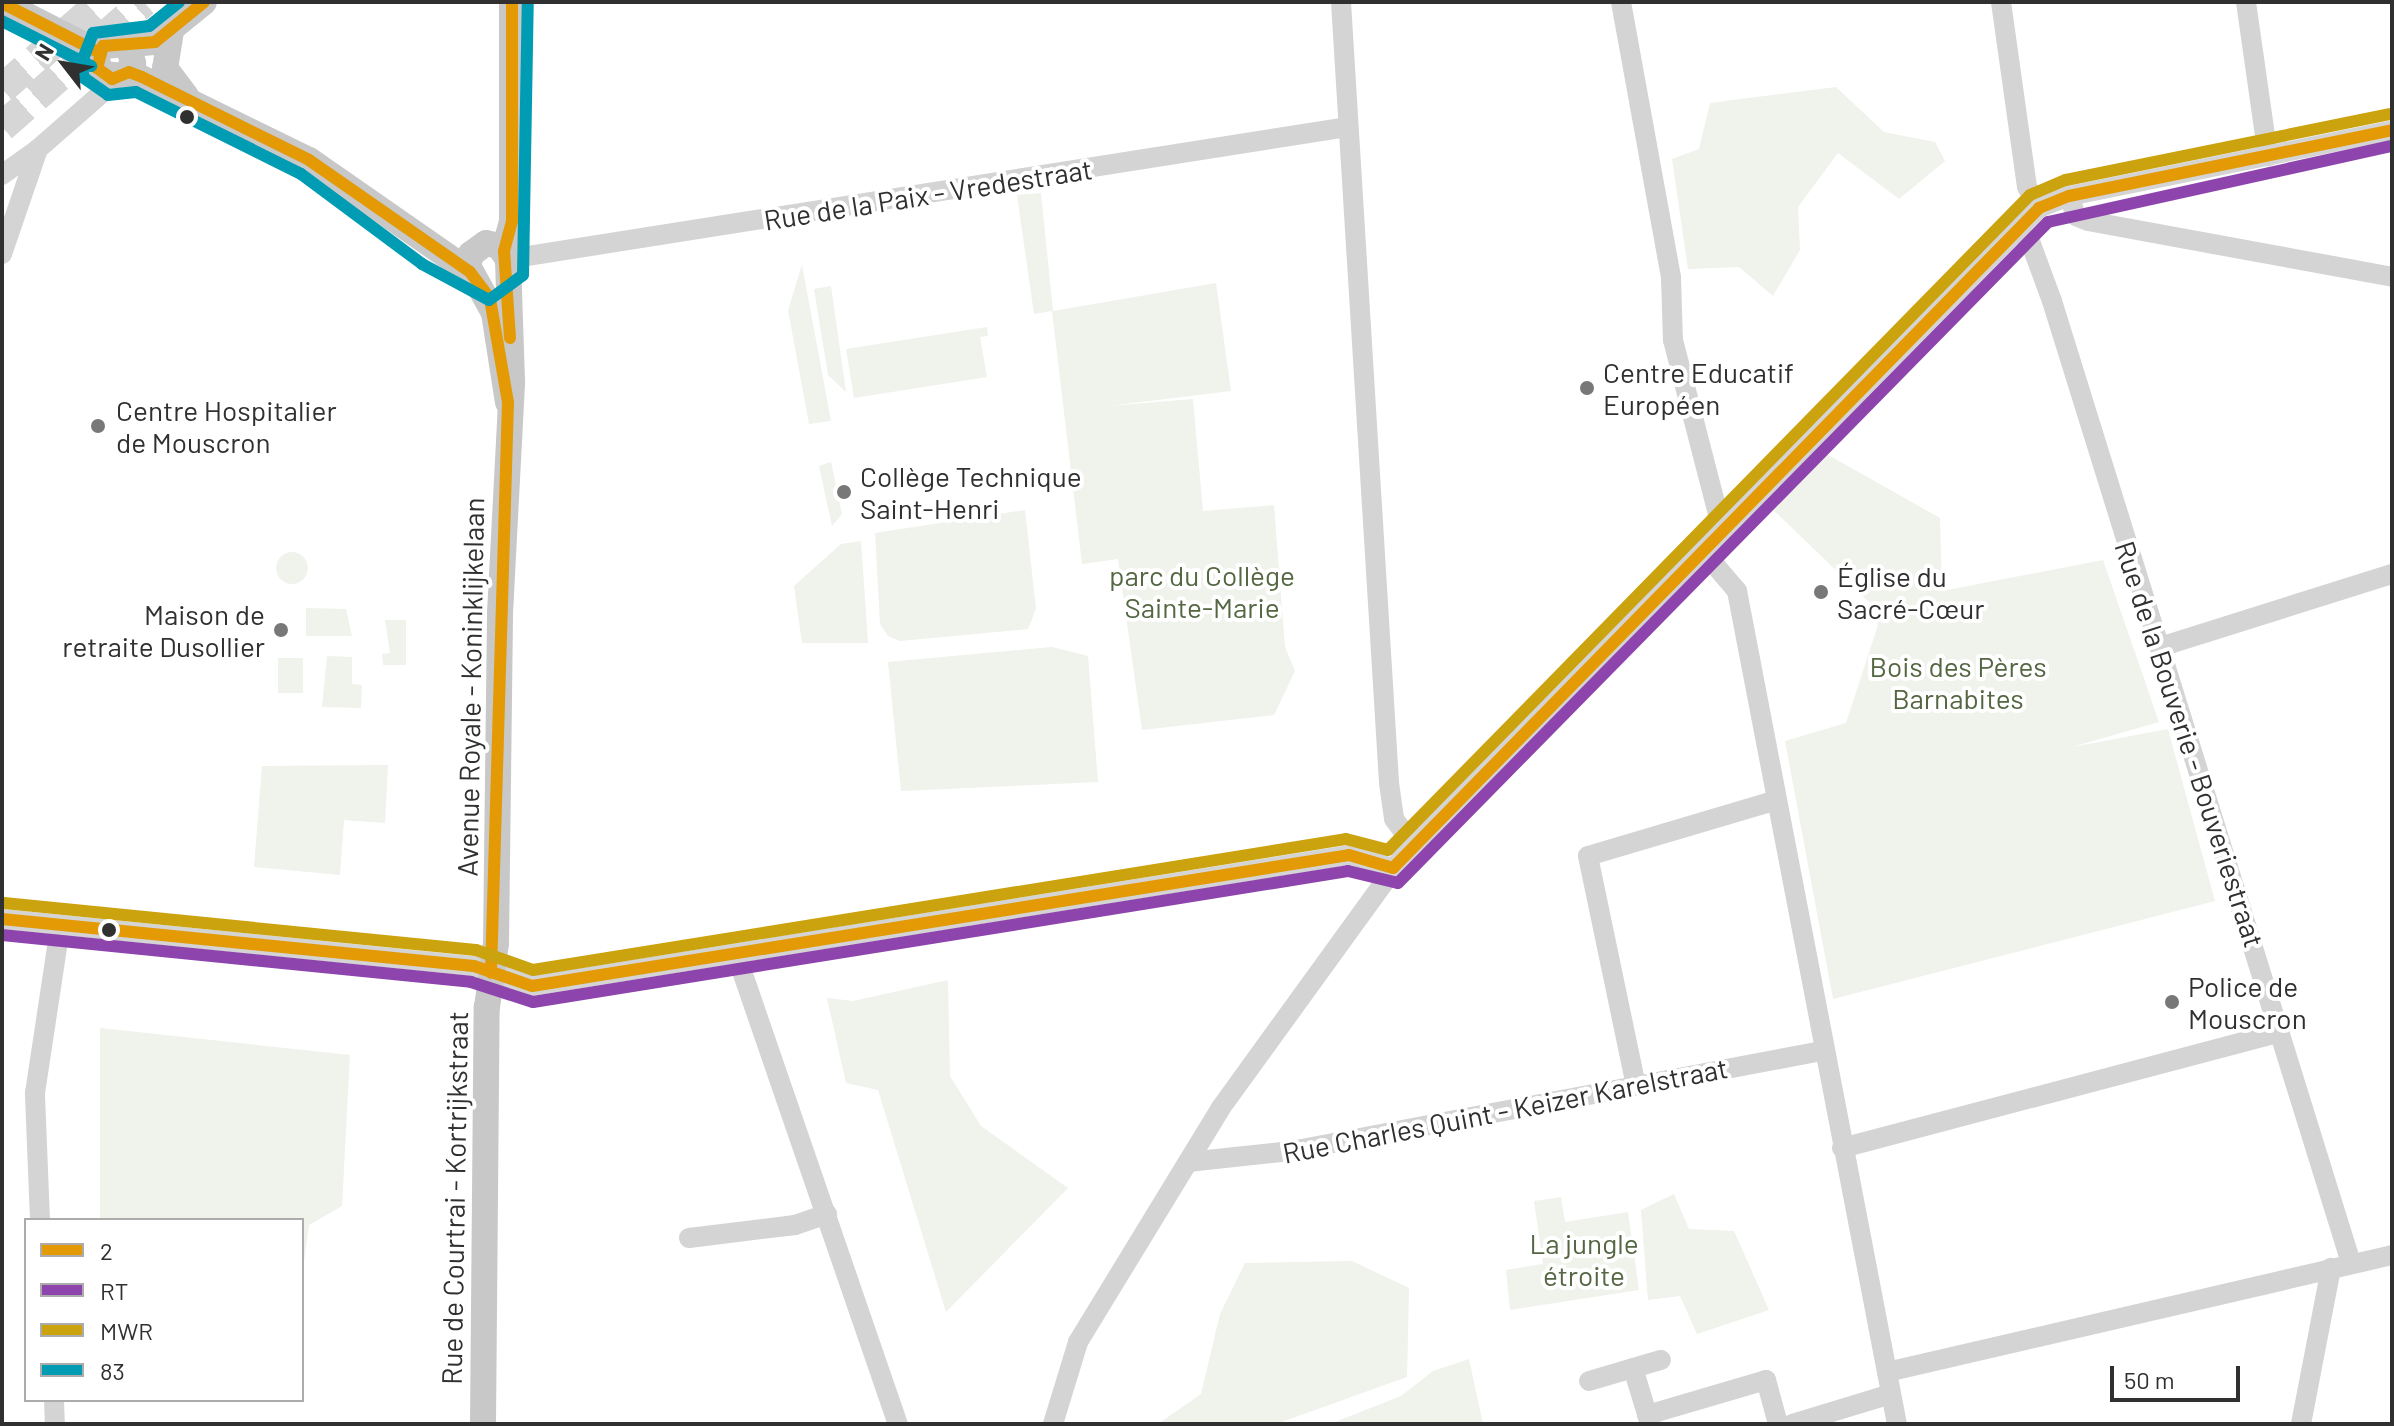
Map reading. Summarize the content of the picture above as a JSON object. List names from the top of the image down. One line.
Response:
{"streets":{"main road":["Avenue Royale - Koninklijkelaan","Rue de Courtrai - Kortrijkstraat"],"street":["Rue de la Paix - Vredestraat","Rue de la Bouverie - Bouveriestraat","Rue Charles Quint - Keizer Karelstraat"]},"crossings":[["Rue de la Paix - Vredestraat","Avenue Royale - Koninklijkelaan"],["Avenue Royale - Koninklijkelaan","Rue de Courtrai - Kortrijkstraat"]],"parks":["parc du Collège Sainte-Marie","Bois des Pères Barnabites","La jungle étroite"],"places":["Centre Educatif Européen","Centre Hospitalier de Mouscron","Collège Technique Saint-Henri","Église du Sacré-Cœur","Maison de retraite Dusollier","Police de Mouscron"],"lines":["transit line 2","transit line 83","transit line MWR","transit line RT"],"legend":["2","RT","MWR","83"],"scale_bar":"50 m","north":"top left"}
